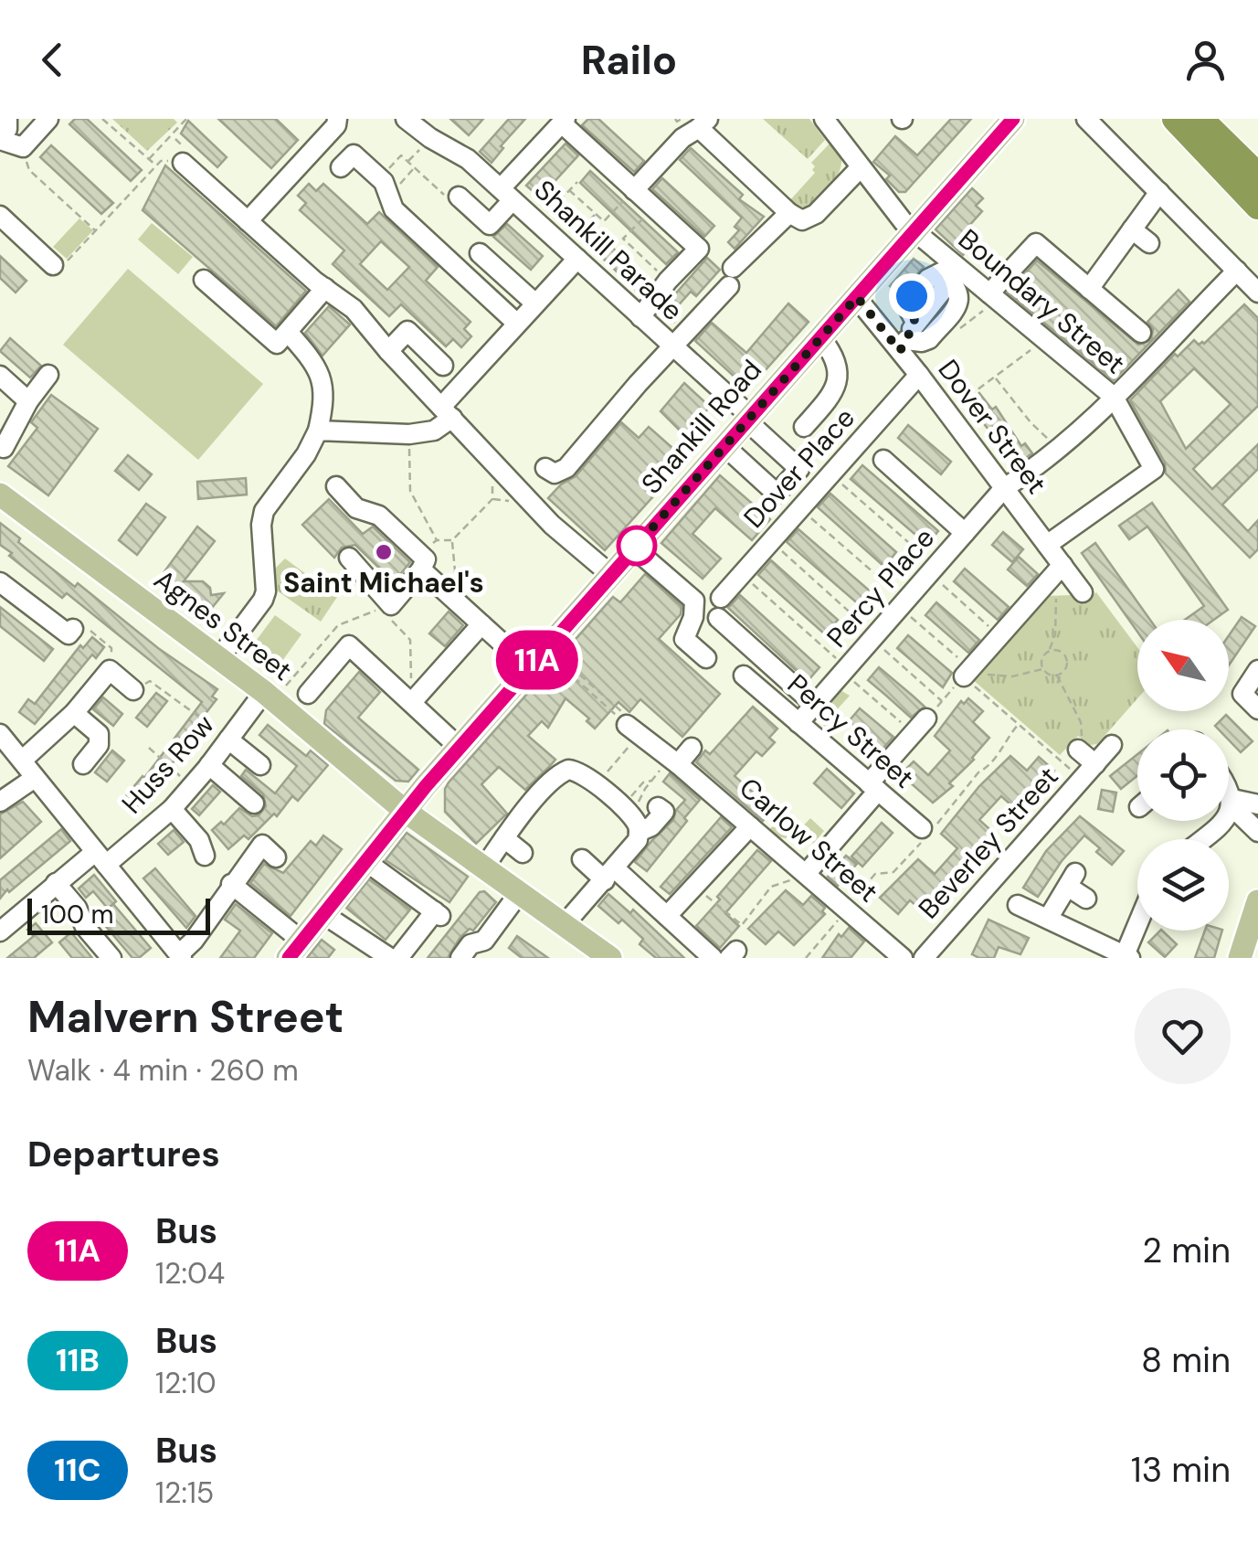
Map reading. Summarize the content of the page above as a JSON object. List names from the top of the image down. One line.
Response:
{"streets":{"main road":["Shankill Road","Agnes Street"],"street":["Shankill Parade","Boundary Street","Dover Street","Dover Place","Percy Place","Percy Street","Huss Row","Carlow Street","Beverley Street"]},"crossings":[["Shankill Parade","Shankill Road"],["Boundary Street","Shankill Road"],["Boundary Street","Dover Street"],["Boundary Street","Percy Place"],["Shankill Road","Dover Street"],["Shankill Road","Agnes Street"],["Dover Street","Dover Place"],["Dover Street","Percy Place"],["Percy Place","Percy Street"],["Agnes Street","Huss Row"]],"places":["Saint Michael's"],"lines":["bus line 11A"],"scale_bar":"100 m","north":"top left","page":{"header":"Railo","on_map":"11A","scale":"100 m","heading":[["Malvern Street","Walk · 4 min · 260 m"],"Departures"],"list":[{"mark":"11A","name":"Bus","note":"12:04","value":"2 min"},{"mark":"11B","name":"Bus","note":"12:10","value":"8 min"},{"mark":"11C","name":"Bus","note":"12:15","value":"13 min"}]}}
